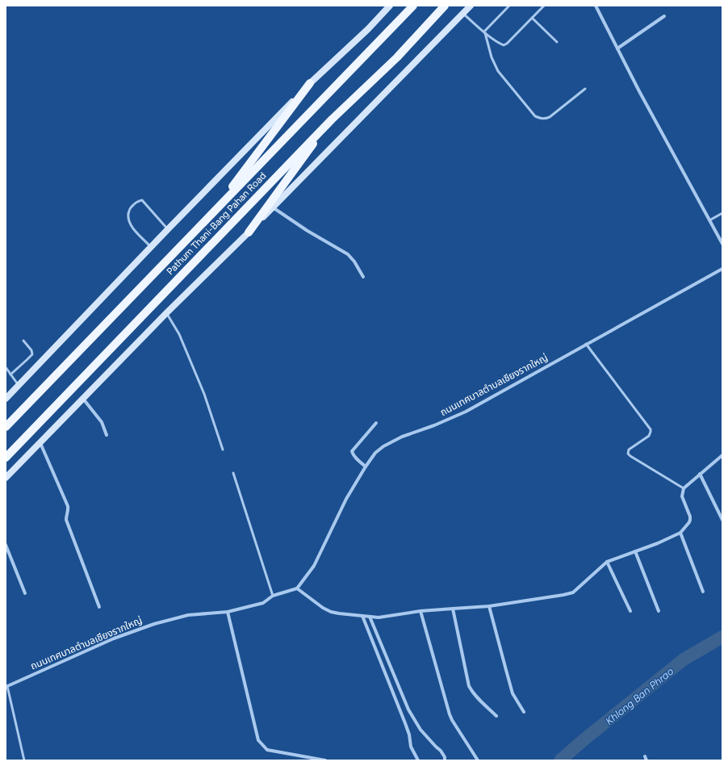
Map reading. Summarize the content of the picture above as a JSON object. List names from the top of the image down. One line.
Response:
{"streets":{"main road":["Pathum Thani-Bang Pahan Road"],"street":["ถนนเทศบาลตำบลเชียงรากใหญ่"]},"water":["Khlong Ban Phrao"]}
